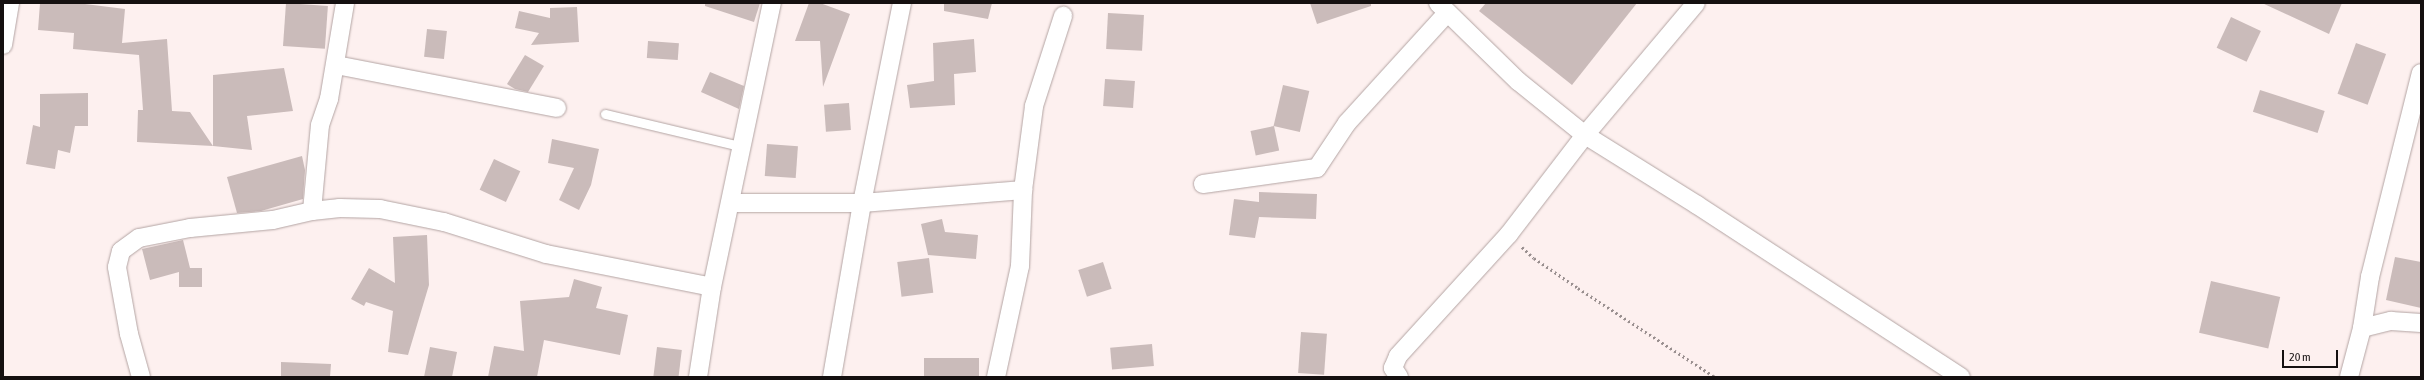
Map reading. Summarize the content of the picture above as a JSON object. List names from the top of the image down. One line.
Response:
{"scale_bar":"20 m"}
